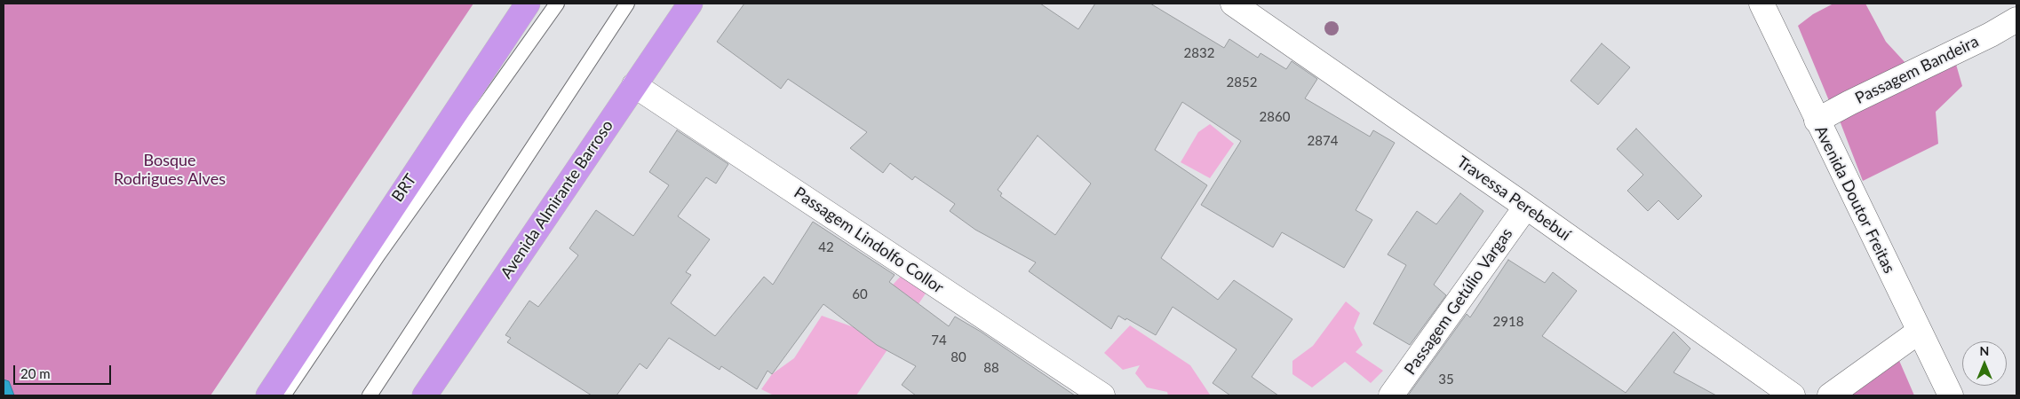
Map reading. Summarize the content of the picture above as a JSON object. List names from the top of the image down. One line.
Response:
{"streets":{"highway":["Avenida Almirante Barroso"],"street":["Passagem Bandeira","Travessa Perebebuí","Avenida Doutor Freitas","Passagem Lindolfo Collor","Passagem Getúlio Vargas"],"lane":["BRT"]},"crossings":[["Passagem Bandeira","Avenida Doutor Freitas"],["Travessa Perebebuí","Passagem Getúlio Vargas"],["Avenida Almirante Barroso","Passagem Lindolfo Collor"]],"parks":["Bosque Rodrigues Alves"],"house_numbers":["2832","2852","2860","2874","42","60","2918","74","80","88","35"],"scale_bar":"20 m","north":"top"}
